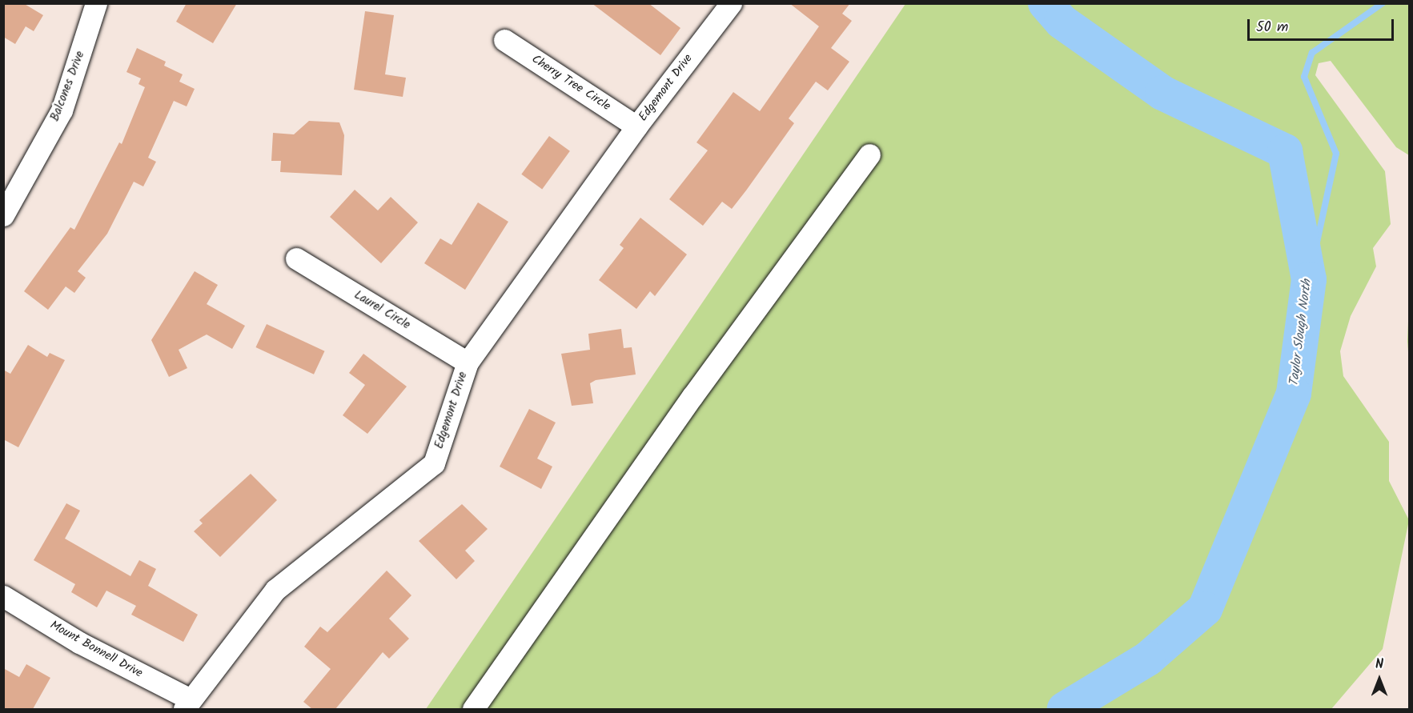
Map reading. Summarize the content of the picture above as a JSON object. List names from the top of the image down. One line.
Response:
{"streets":{"street":["Cherry Tree Circle","Balcones Drive","Edgemont Drive","Laurel Circle","Mount Bonnell Drive"]},"crossings":[["Cherry Tree Circle","Edgemont Drive"],["Edgemont Drive","Laurel Circle"],["Edgemont Drive","Mount Bonnell Drive"]],"water":["Taylor Slough North"],"scale_bar":"50 m","north":"top"}
